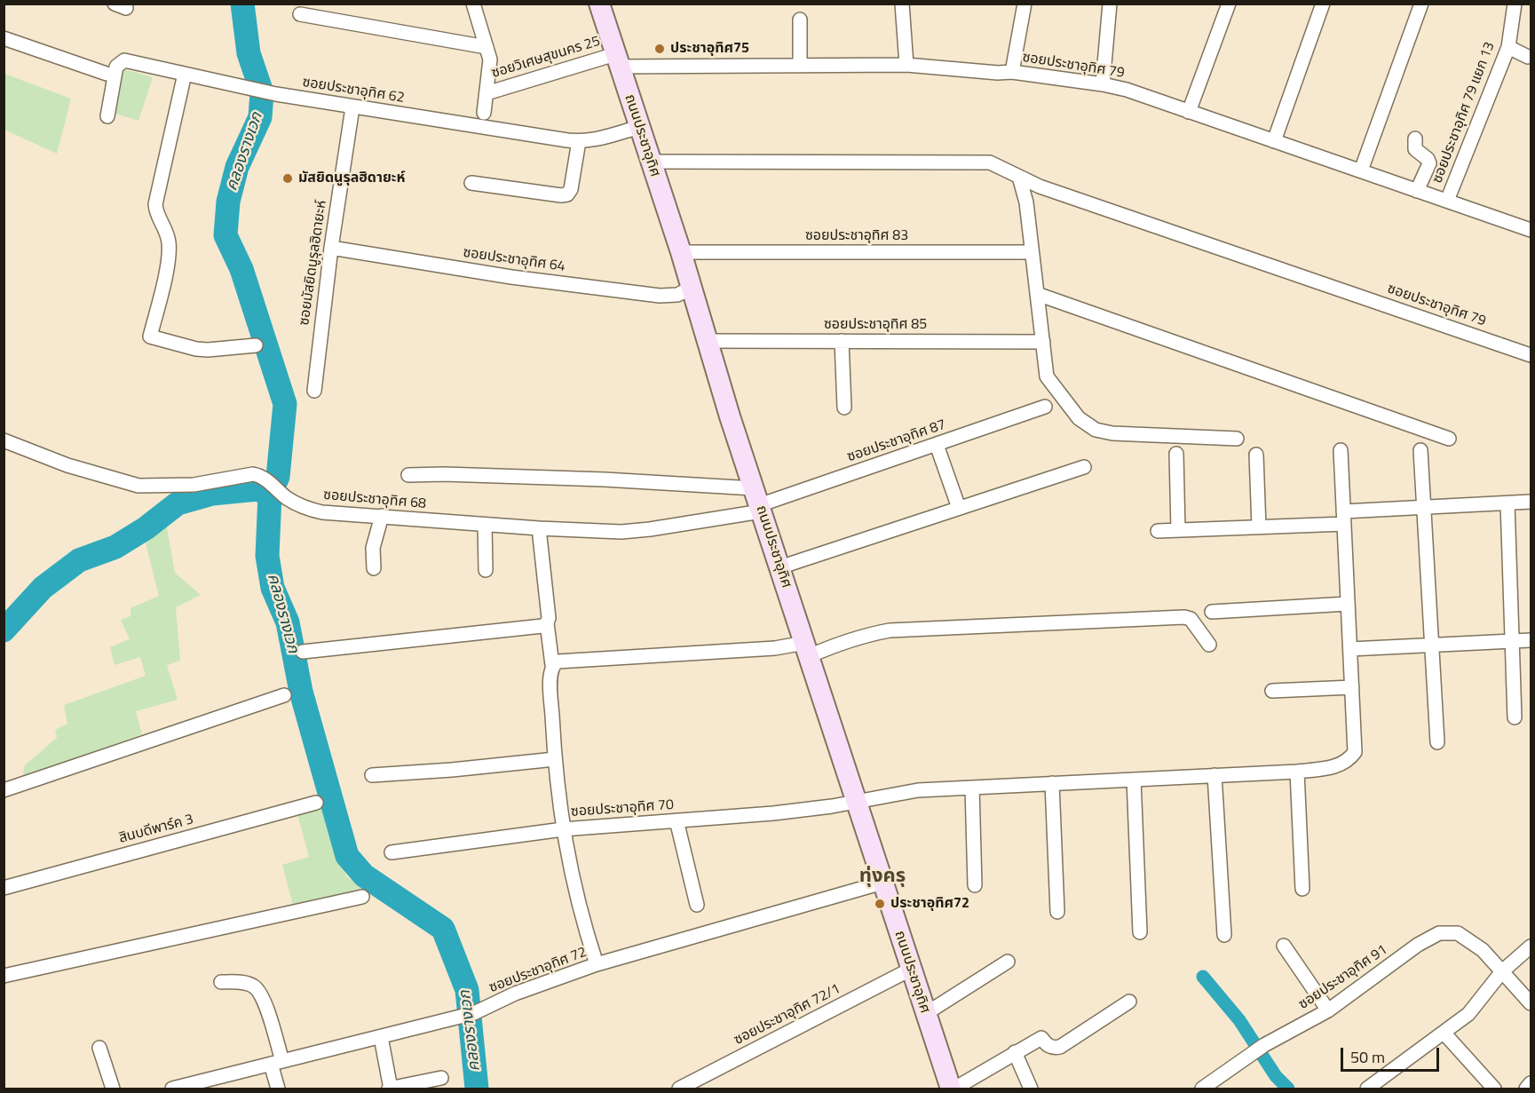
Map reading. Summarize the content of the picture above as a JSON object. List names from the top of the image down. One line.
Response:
{"streets":{"main road":["ถนนประชาอุทิศ"],"street":["ซอยวิเศษสุขนคร 25","ซอยประชาอุทิศ 79","ซอยประชาอุทิศ 62","ซอยประชาอุทิศ 79 แยก 13","ซอยประชาอุทิศ 83","ซอยประชาอุทิศ 64","ซอยมัสยิดนูรุลฮิดายะห์","ซอยประชาอุทิศ 85","ซอยประชาอุทิศ 87","ซอยประชาอุทิศ 68","ซอยประชาอุทิศ 70","สินบดีพาร์ค 3","ซอยประชาอุทิศ 72","ซอยประชาอุทิศ 91","ซอยประชาอุทิศ 72/1"]},"crossings":[["ซอยวิเศษสุขนคร 25","ซอยประชาอุทิศ 79"],["ซอยวิเศษสุขนคร 25","ถนนประชาอุทิศ"],["ซอยประชาอุทิศ 79","ซอยประชาอุทิศ 79 แยก 13"],["ซอยประชาอุทิศ 79","ถนนประชาอุทิศ"],["ซอยประชาอุทิศ 62","ถนนประชาอุทิศ"],["ซอยประชาอุทิศ 62","ซอยมัสยิดนูรุลฮิดายะห์"],["ถนนประชาอุทิศ","ซอยประชาอุทิศ 83"],["ถนนประชาอุทิศ","ซอยประชาอุทิศ 64"],["ถนนประชาอุทิศ","ซอยประชาอุทิศ 85"],["ถนนประชาอุทิศ","ซอยประชาอุทิศ 87"],["ถนนประชาอุทิศ","ซอยประชาอุทิศ 68"],["ถนนประชาอุทิศ","ซอยประชาอุทิศ 70"],["ถนนประชาอุทิศ","ซอยประชาอุทิศ 72"],["ถนนประชาอุทิศ","ซอยประชาอุทิศ 72/1"],["ซอยประชาอุทิศ 64","ซอยมัสยิดนูรุลฮิดายะห์"],["ซอยประชาอุทิศ 87","ซอยประชาอุทิศ 68"]],"districts":["ทุ่งครุ"],"water":["คลองรางเวก"],"places":["ประชาอุทิศ75","มัสยิดนูรุลฮิดายะห์","ประชาอุทิศ72"],"scale_bar":"50 m"}
